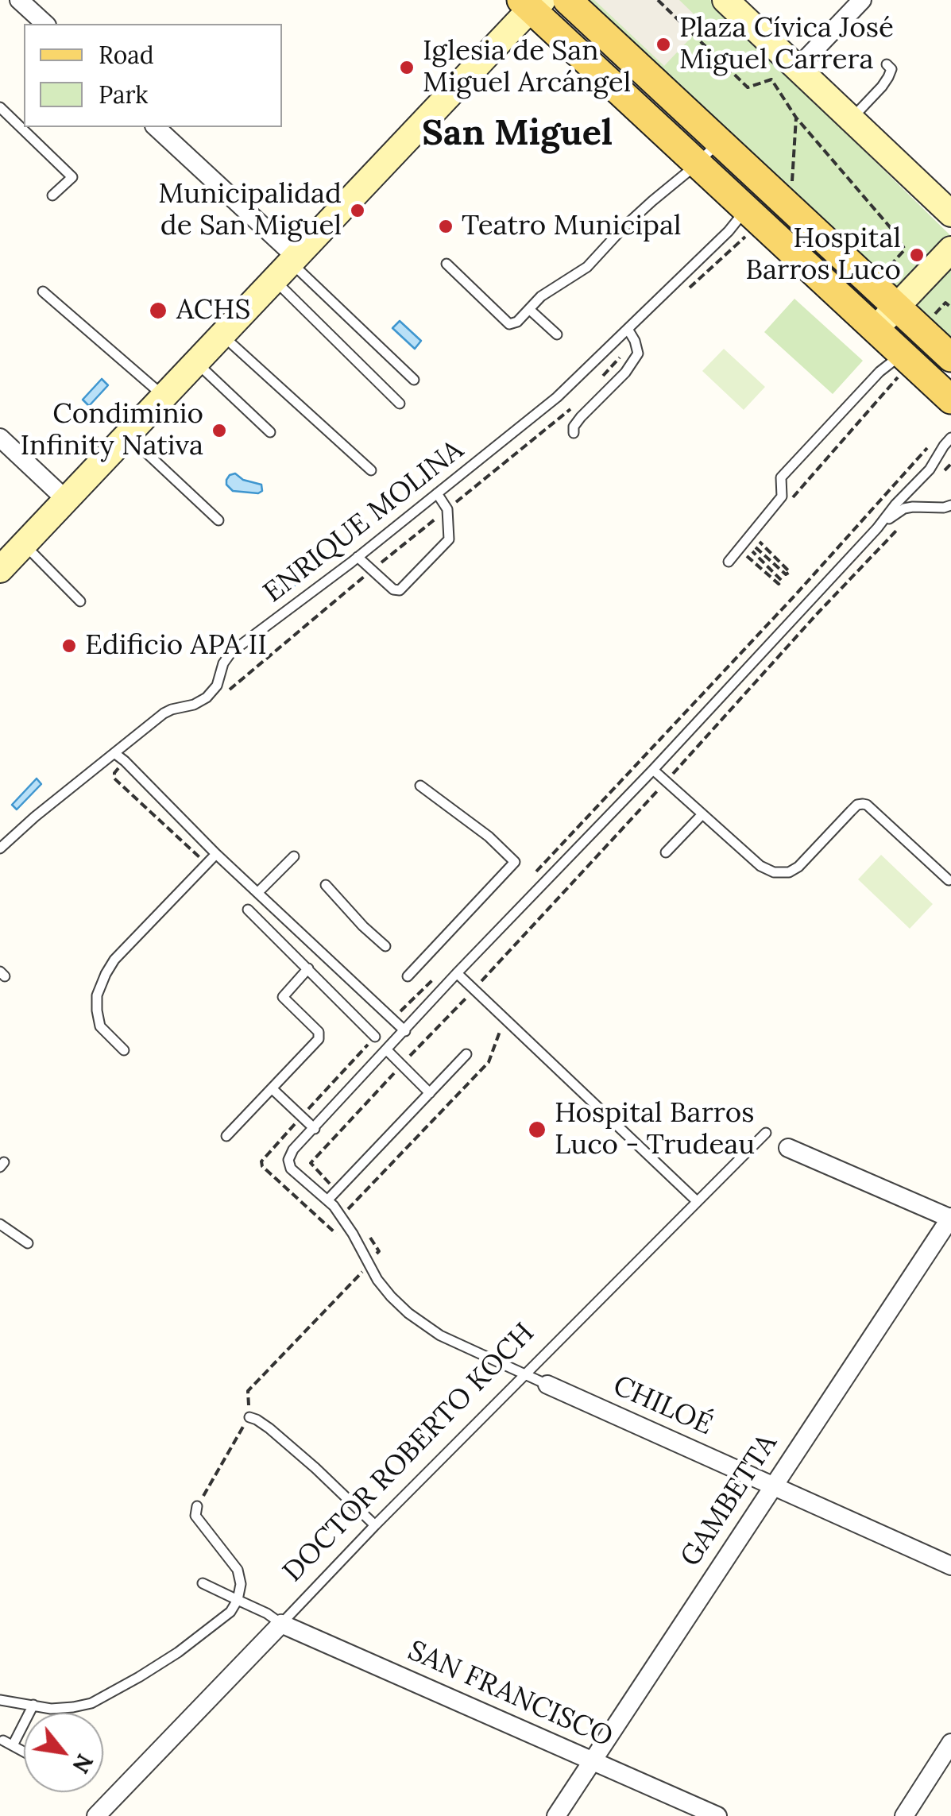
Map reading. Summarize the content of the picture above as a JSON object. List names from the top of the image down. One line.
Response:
{"streets":{"street":["CHILOÉ","DOCTOR ROBERTO KOCH","GAMBETTA","SAN FRANCISCO"],"lane":["ENRIQUE MOLINA"]},"crossings":[["CHILOÉ","DOCTOR ROBERTO KOCH"],["CHILOÉ","GAMBETTA"],["DOCTOR ROBERTO KOCH","SAN FRANCISCO"],["GAMBETTA","SAN FRANCISCO"]],"districts":["San Miguel"],"places":["Plaza Cívica José Miguel Carrera","Iglesia de San Miguel Arcángel","Municipalidad de San Miguel","Teatro Municipal","Hospital Barros Luco","ACHS","Condiminio Infinity Nativa","Edificio APA II","Hospital Barros Luco - Trudeau"],"legend":["Road","Park"],"north":"bottom right"}
